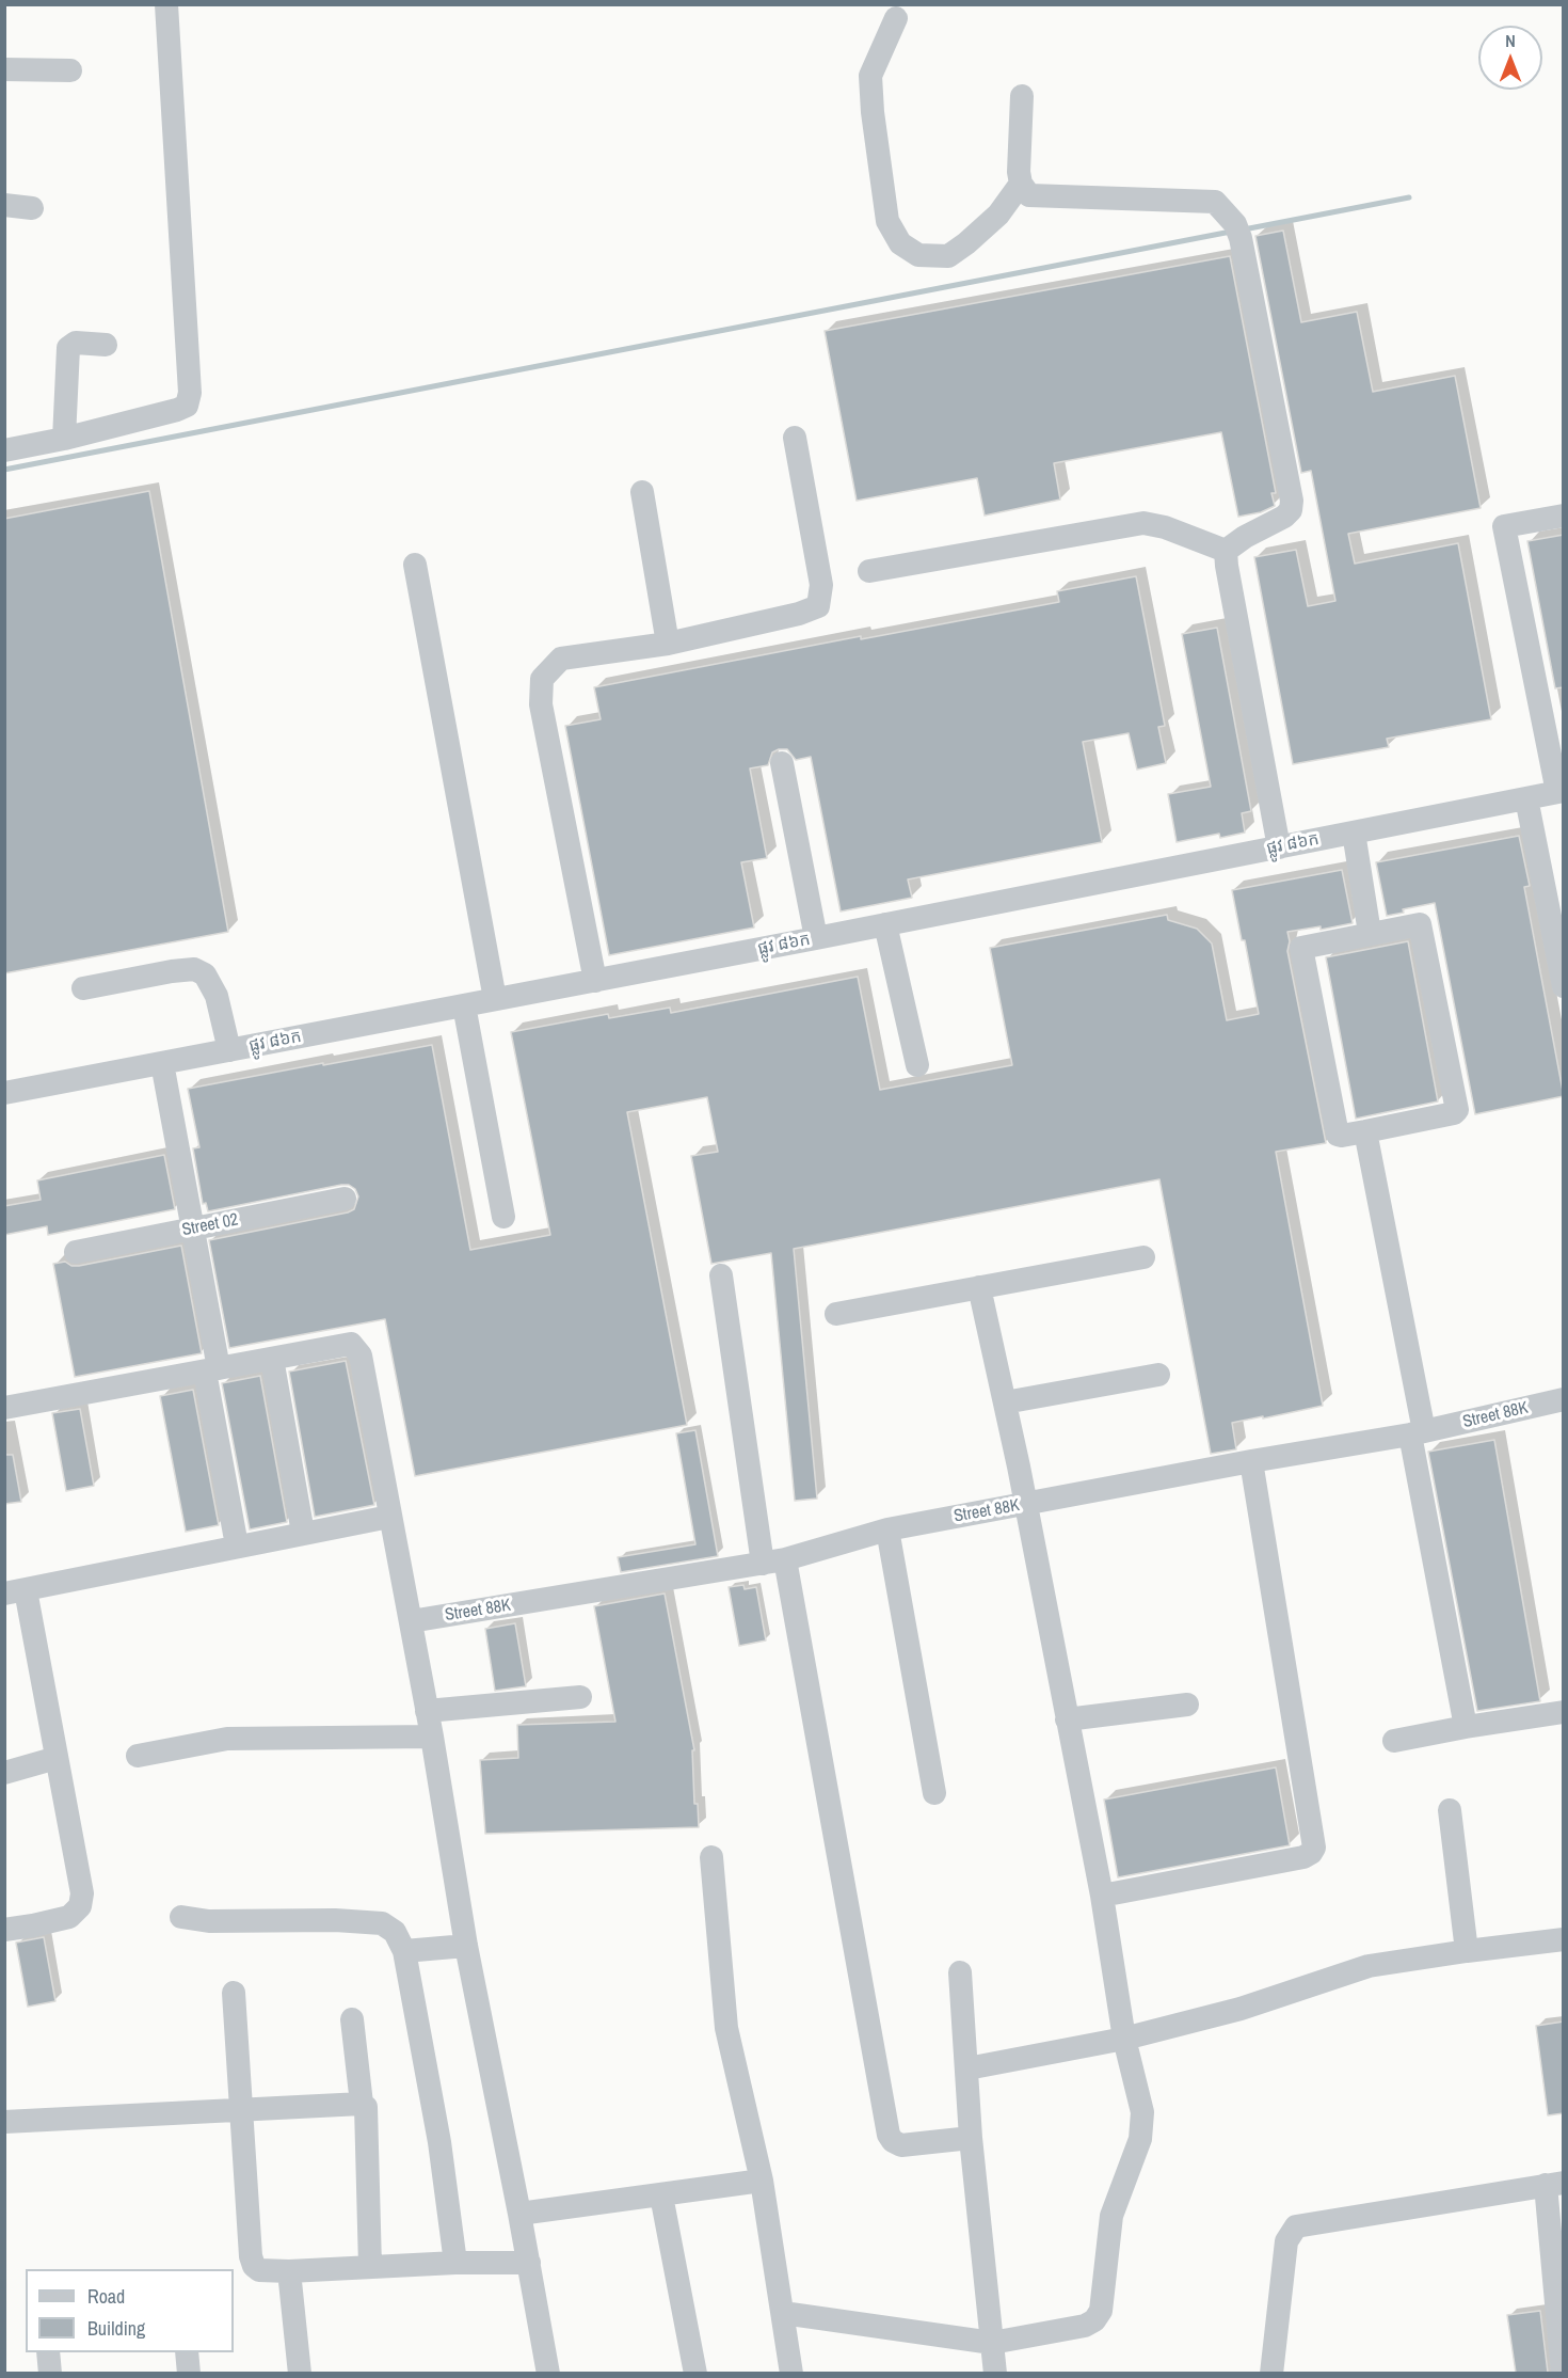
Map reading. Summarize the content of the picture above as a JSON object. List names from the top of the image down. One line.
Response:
{"streets":{"street":["ផ្លូវ ៨៦ក","Street 02","Street 88K"]},"legend":["Road","Building"],"north":"top"}
